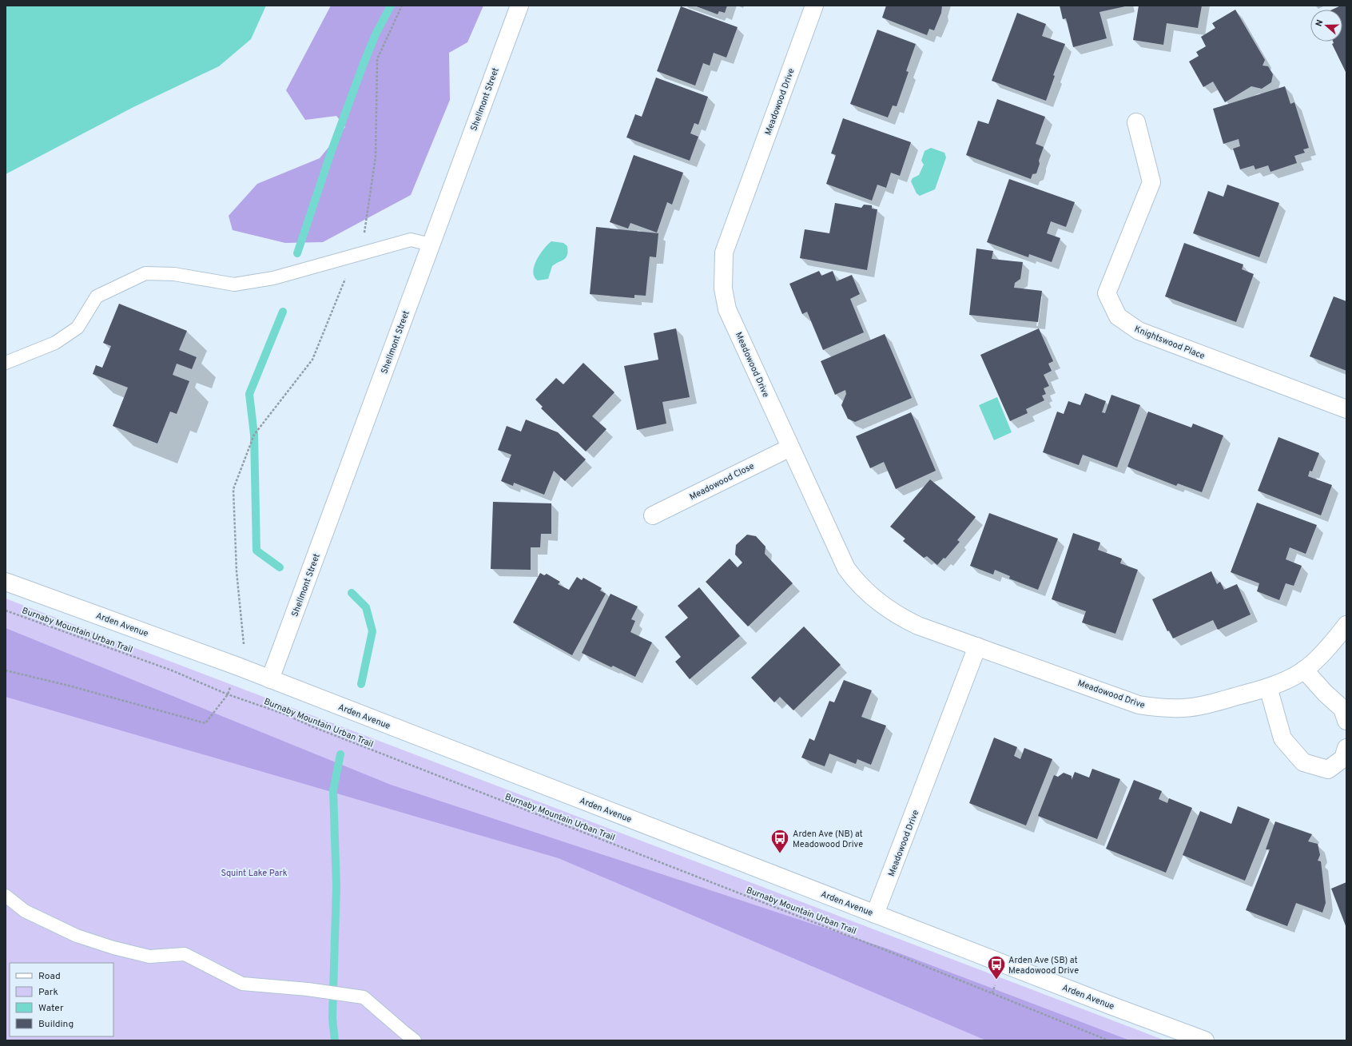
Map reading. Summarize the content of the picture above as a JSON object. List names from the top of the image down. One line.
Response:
{"streets":{"street":["Shellmont Street","Meadowood Drive","Knightswood Place","Meadowood Close","Arden Avenue"],"path":["Burnaby Mountain Urban Trail"]},"crossings":[["Shellmont Street","Arden Avenue"],["Meadowood Drive","Meadowood Close"],["Meadowood Drive","Arden Avenue"]],"parks":["Squint Lake Park"],"places":{"bus stop":["Arden Ave (NB) at Meadowood Drive","Arden Ave (SB) at Meadowood Drive"]},"legend":["Road","Park","Water","Building"],"north":"left"}
